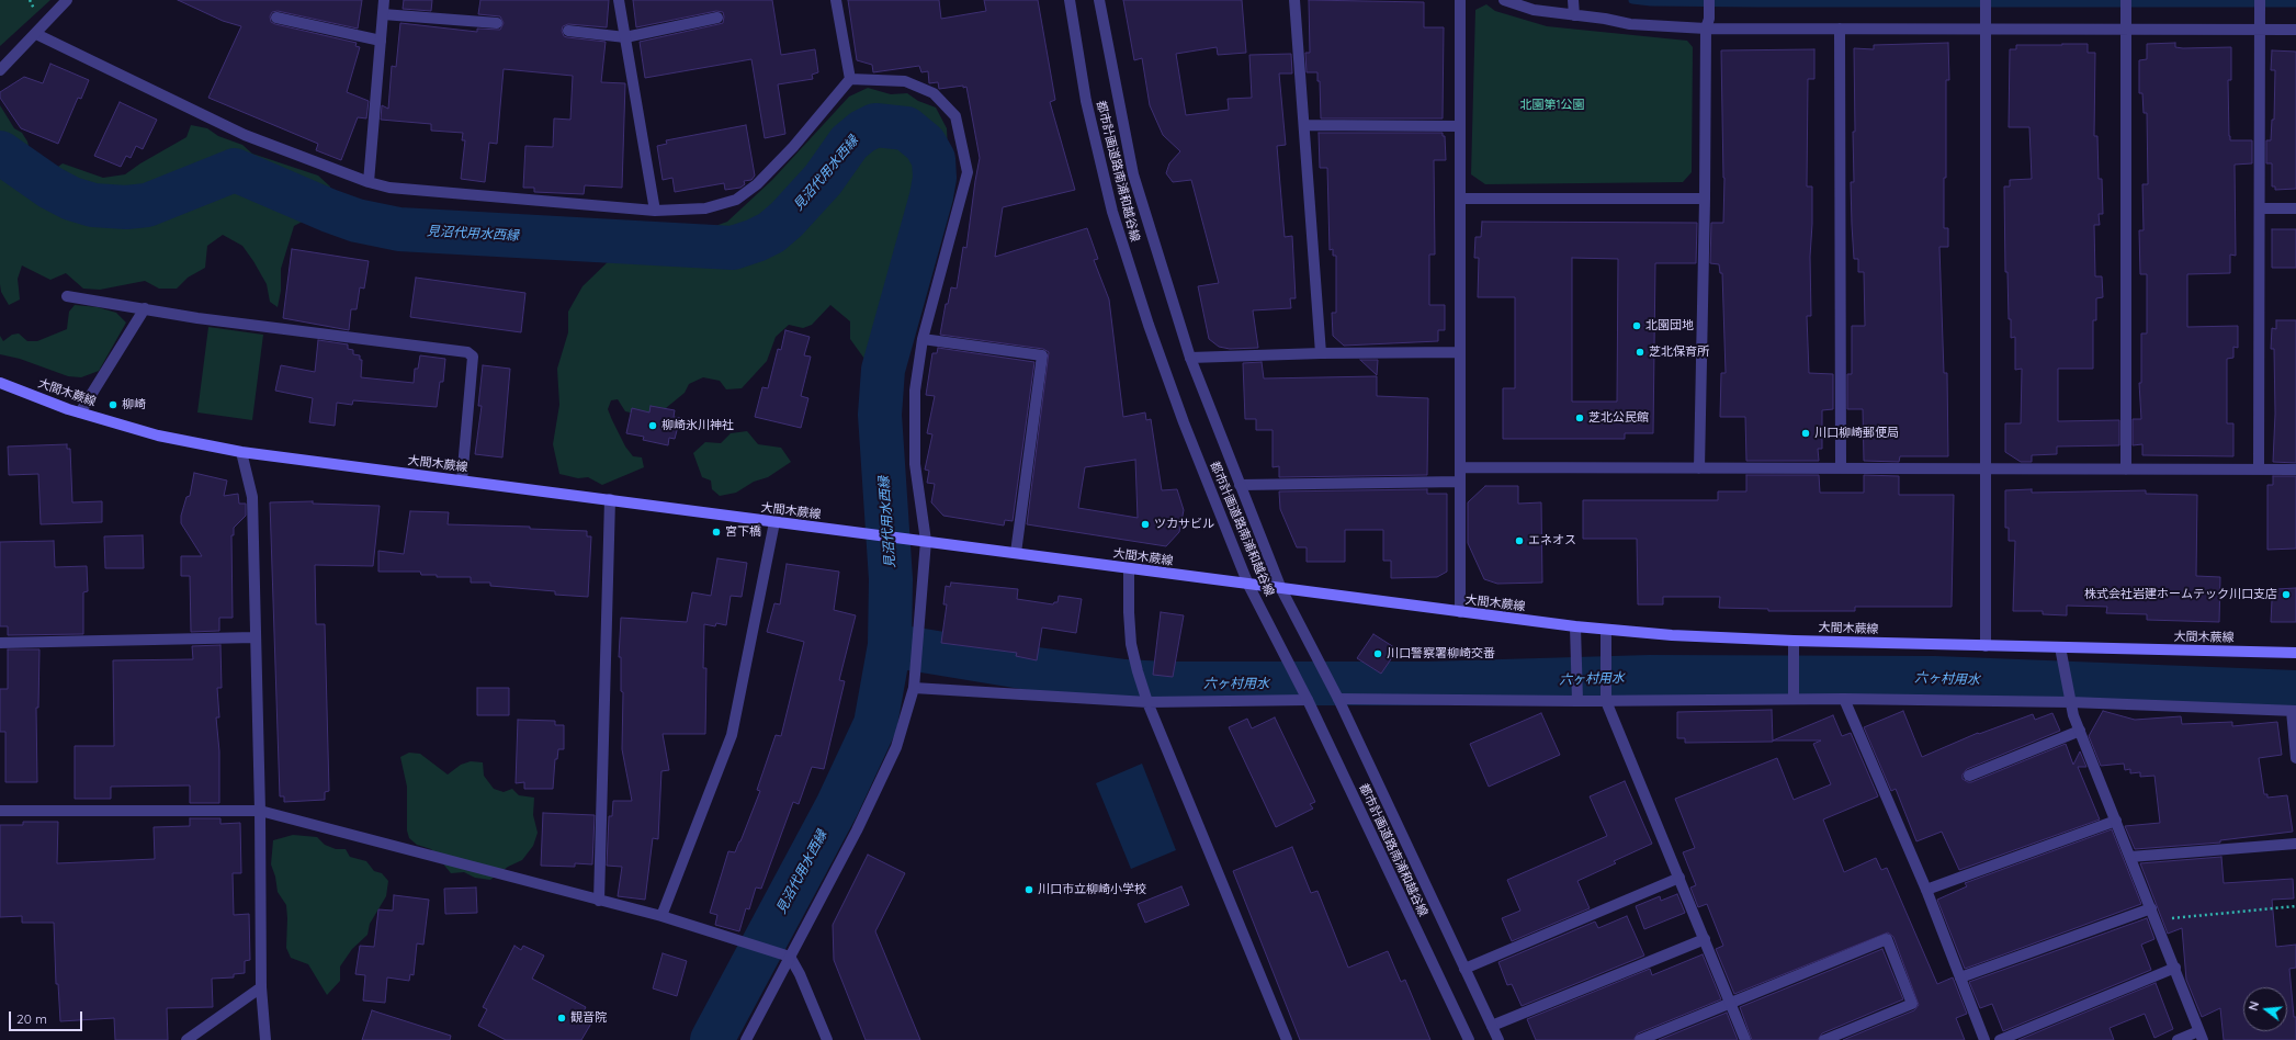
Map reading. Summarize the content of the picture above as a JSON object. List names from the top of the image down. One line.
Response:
{"streets":{"main road":["大間木蕨線"],"street":["都市計画道路南浦和越谷線"]},"crossings":[["都市計画道路南浦和越谷線","大間木蕨線"]],"water":["見沼代用水西縁","六ヶ村用水"],"parks":["北園第1公園"],"places":["北園団地","芝北保育所","柳崎","芝北公民館","柳崎氷川神社","川口柳崎郵便局","ツカサビル","宮下橋","エネオス","株式会社岩建ホームテック川口支店","川口警察署柳崎交番","川口市立柳崎小学校","観音院"],"scale_bar":"20 m","north":"left"}
